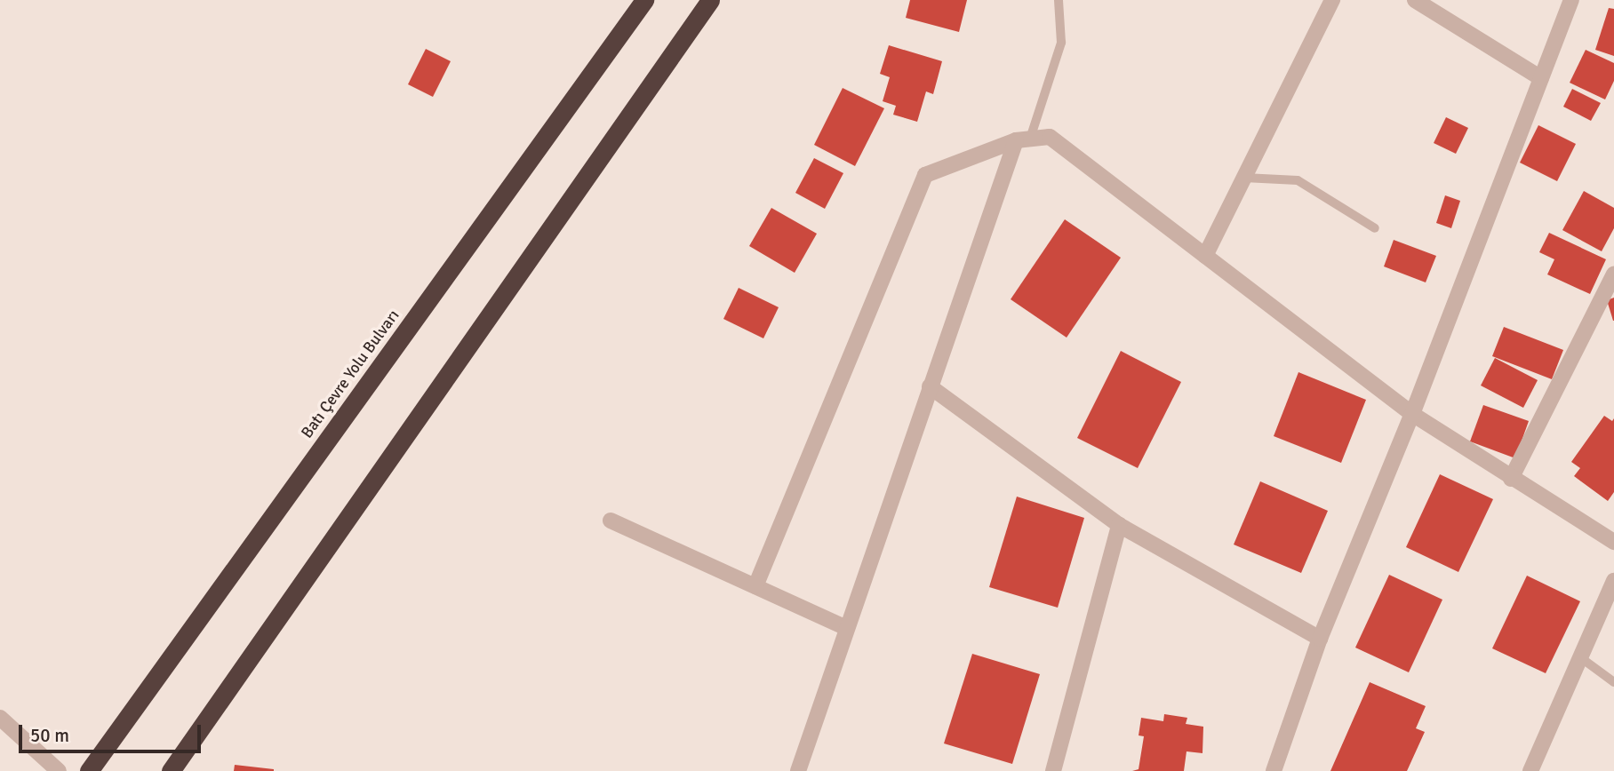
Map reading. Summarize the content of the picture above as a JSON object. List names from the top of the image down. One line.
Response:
{"streets":{"highway":["Batı Çevre Yolu Bulvarı"]},"scale_bar":"50 m"}
